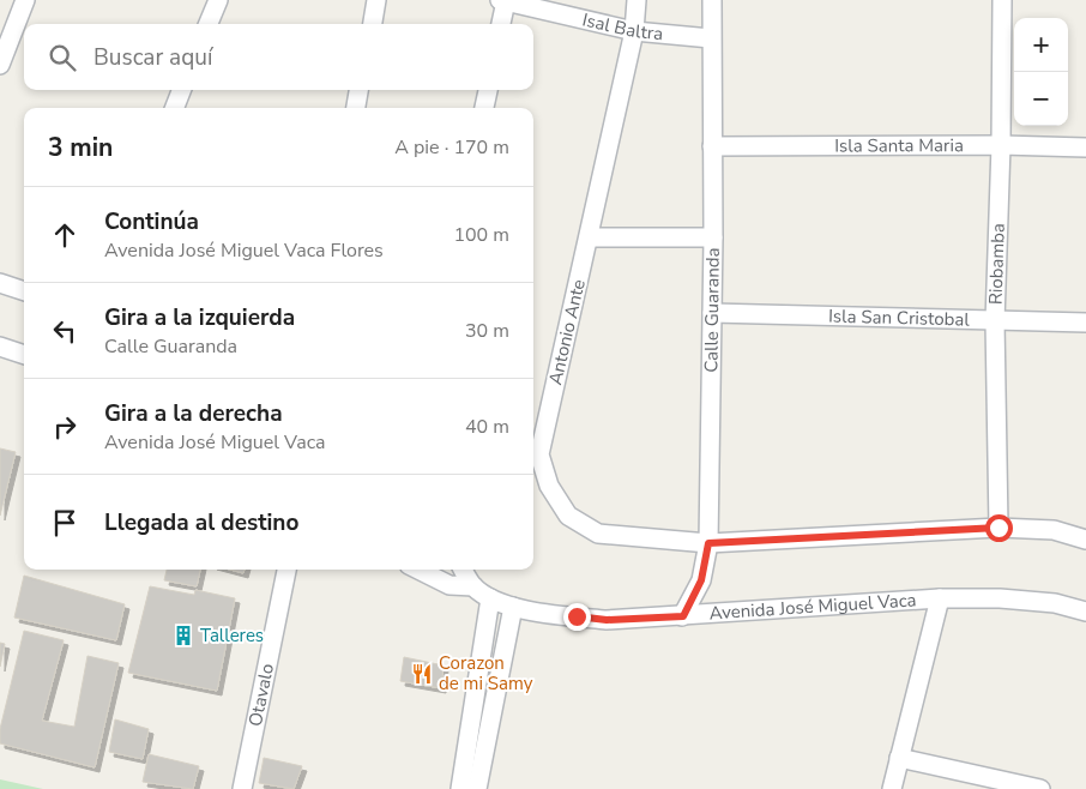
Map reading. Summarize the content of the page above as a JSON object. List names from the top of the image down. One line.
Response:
{"streets":{"street":["Isal Baltra","Isla Santa Maria","Riobamba","Calle Guaranda","Isla San Cristobal","Antonio Ante","Avenida José Miguel Vaca","Otavalo"]},"crossings":[["Isal Baltra","Calle Guaranda"],["Isal Baltra","Antonio Ante"],["Isla Santa Maria","Riobamba"],["Isla Santa Maria","Calle Guaranda"],["Riobamba","Isla San Cristobal"],["Riobamba","Antonio Ante"],["Calle Guaranda","Isla San Cristobal"],["Calle Guaranda","Antonio Ante"],["Calle Guaranda","Avenida José Miguel Vaca"]],"places":{"building":["Talleres"],"restaurant":["Corazon de mi Samy"]},"page":{"map_buttons":["+","−"],"search":"Buscar aquí","heading":["3 min","A pie · 170 m"],"list":[["Continúa","Avenida José Miguel Vaca Flores","100 m"],["Gira a la izquierda","Calle Guaranda","30 m"],["Gira a la derecha","Avenida José Miguel Vaca","40 m"],"Llegada al destino"]}}
